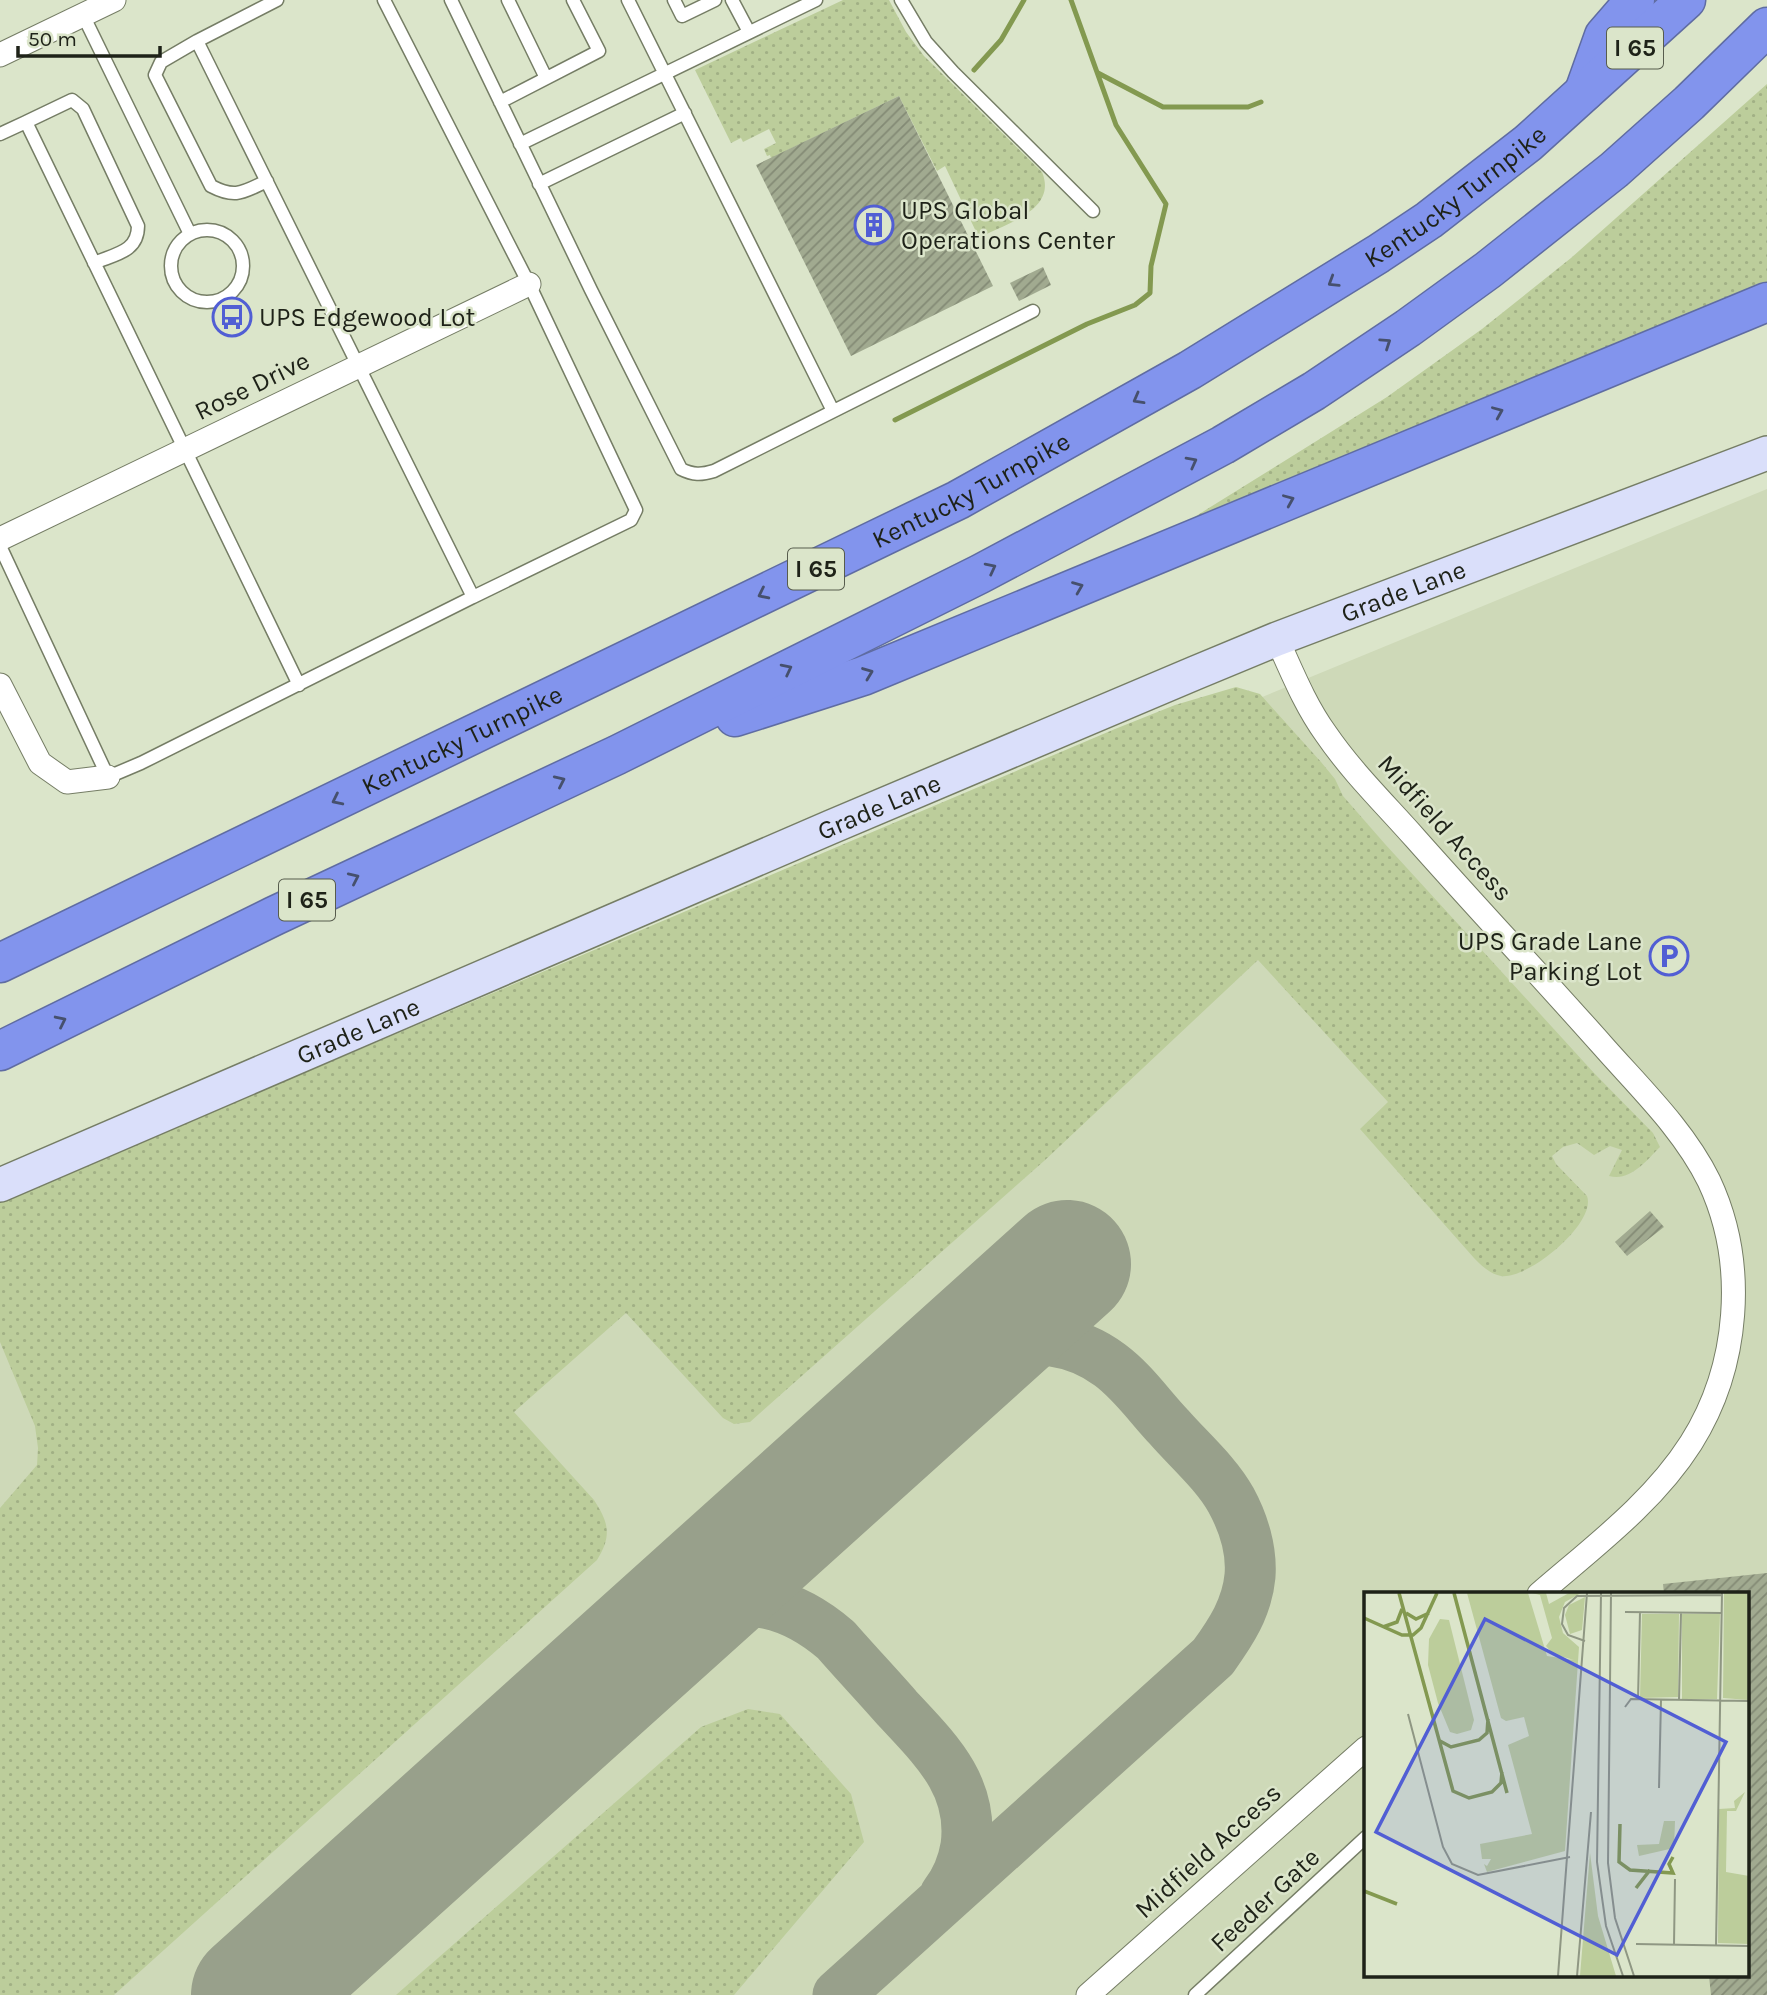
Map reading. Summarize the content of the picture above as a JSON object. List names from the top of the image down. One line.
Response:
{"streets":{"highway":["I 65","Kentucky Turnpike"],"main road":["Grade Lane"],"street":["Rose Drive","Midfield Access"],"lane":["Feeder Gate"]},"crossings":[["Grade Lane","Midfield Access"]],"places":{"building":["UPS Global Operations Center"],"bus stop":["UPS Edgewood Lot"],"parking":["UPS Grade Lane Parking Lot"]},"scale_bar":"50 m"}
